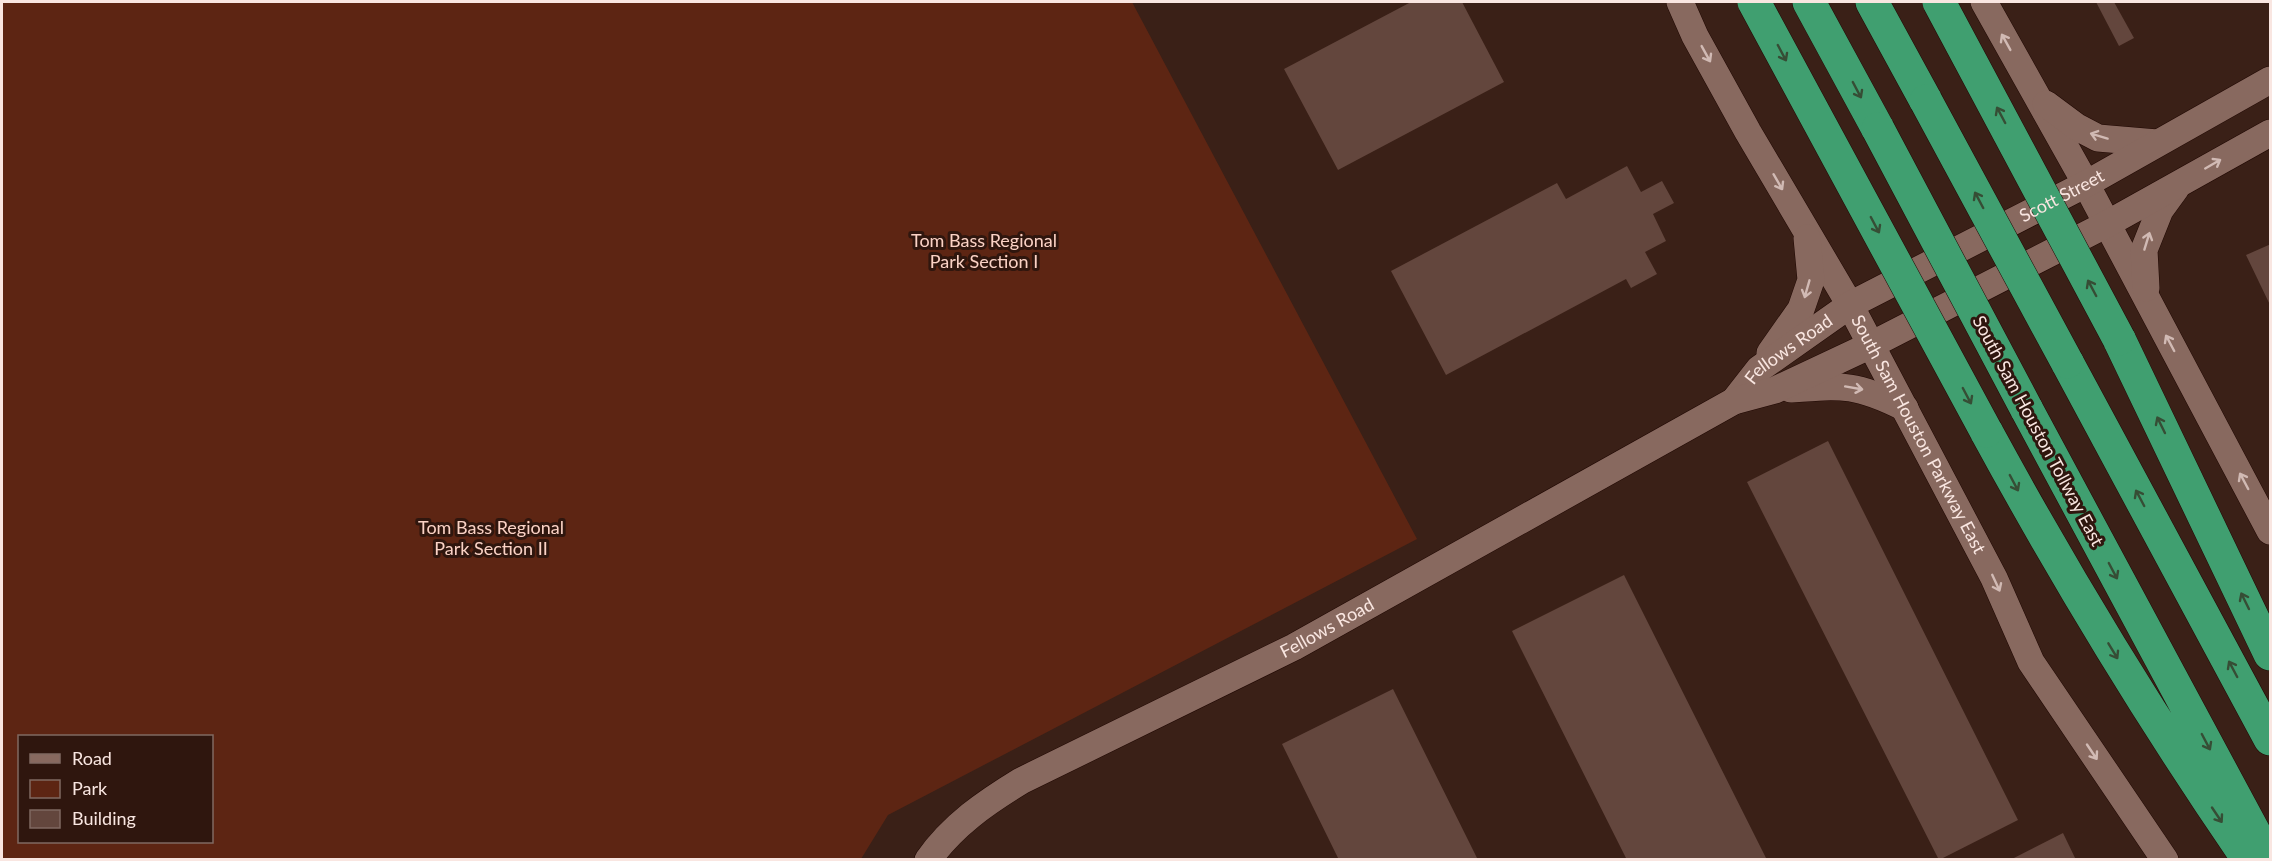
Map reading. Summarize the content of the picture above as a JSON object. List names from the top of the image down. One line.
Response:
{"streets":{"highway":["South Sam Houston Tollway East"],"main road":["Scott Street","Fellows Road","South Sam Houston Parkway East"]},"crossings":[["Scott Street","Fellows Road"],["Scott Street","South Sam Houston Parkway East"],["Fellows Road","South Sam Houston Parkway East"]],"one_way":["South Sam Houston Parkway East"],"parks":["Tom Bass Regional Park Section I","Tom Bass Regional Park Section II"],"legend":["Road","Park","Building"]}
